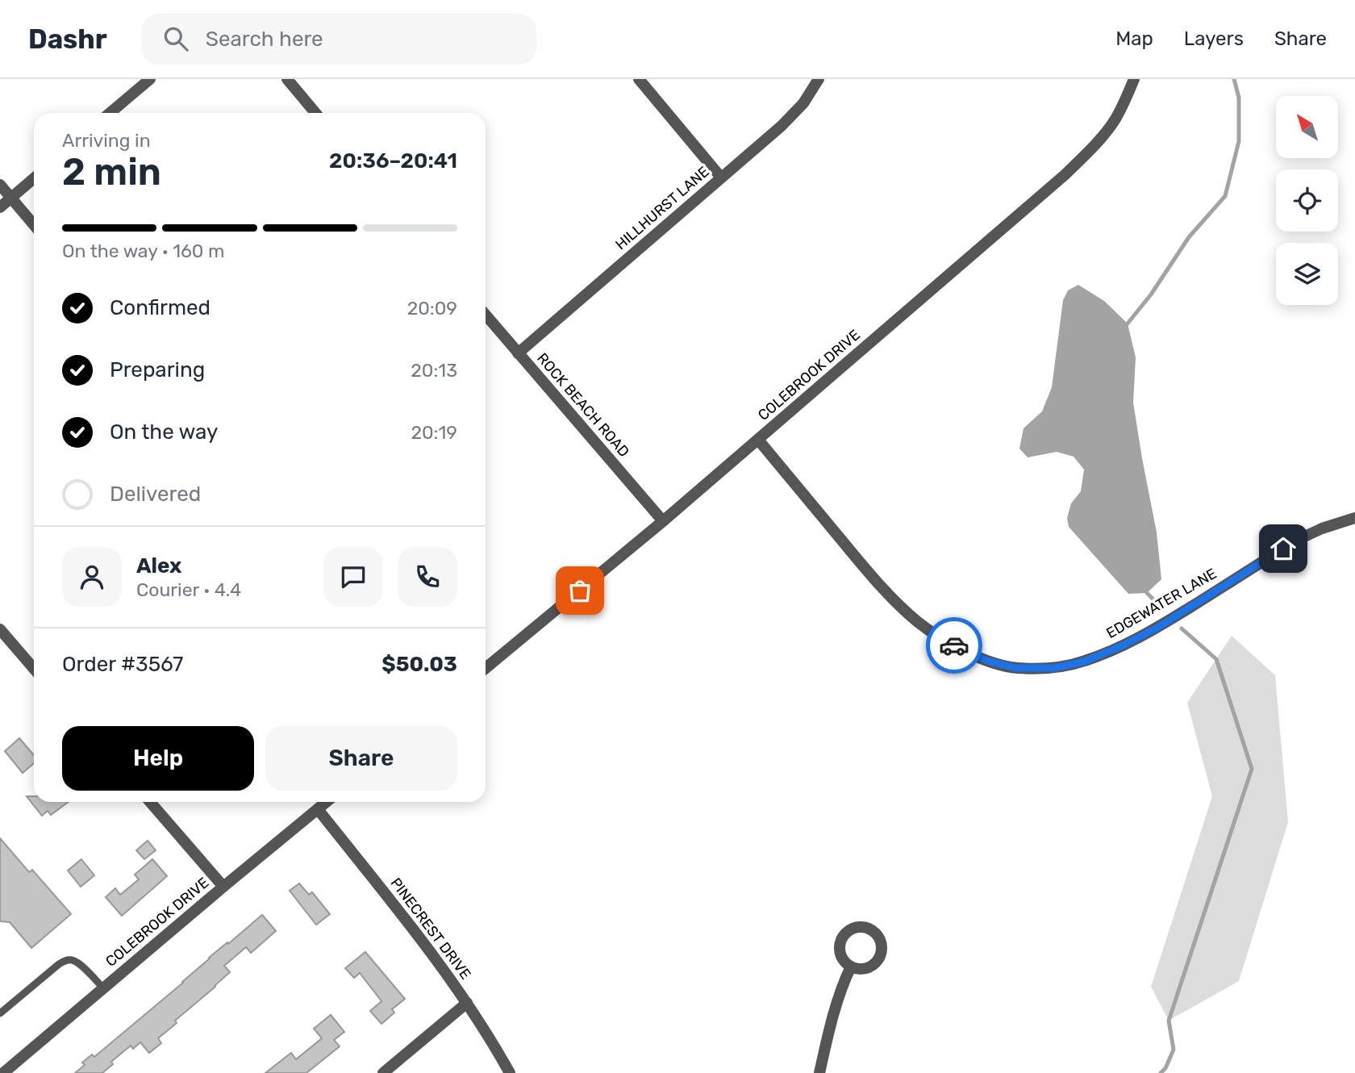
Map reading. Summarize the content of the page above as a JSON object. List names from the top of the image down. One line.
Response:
{"streets":{"street":["HILLHURST LANE","COLEBROOK DRIVE","ROCK BEACH ROAD","EDGEWATER LANE","PINECREST DRIVE"]},"crossings":[["HILLHURST LANE","ROCK BEACH ROAD"],["COLEBROOK DRIVE","ROCK BEACH ROAD"],["COLEBROOK DRIVE","EDGEWATER LANE"],["COLEBROOK DRIVE","PINECREST DRIVE"]],"north":"top left","page":{"header":"Dashr","search":"Search here","nav":["Map","Layers","Share"],"heading":["2 min","Arriving in","20:36–20:41"],"panel":["Alex","Courier · 4.4","Order #3567","$50.03"],"bar":"On the way · 160 m","list":[["Confirmed","20:09"],["Preparing","20:13"],["On the way","20:19"],"Delivered"],"buttons":["Help","Share"]}}
